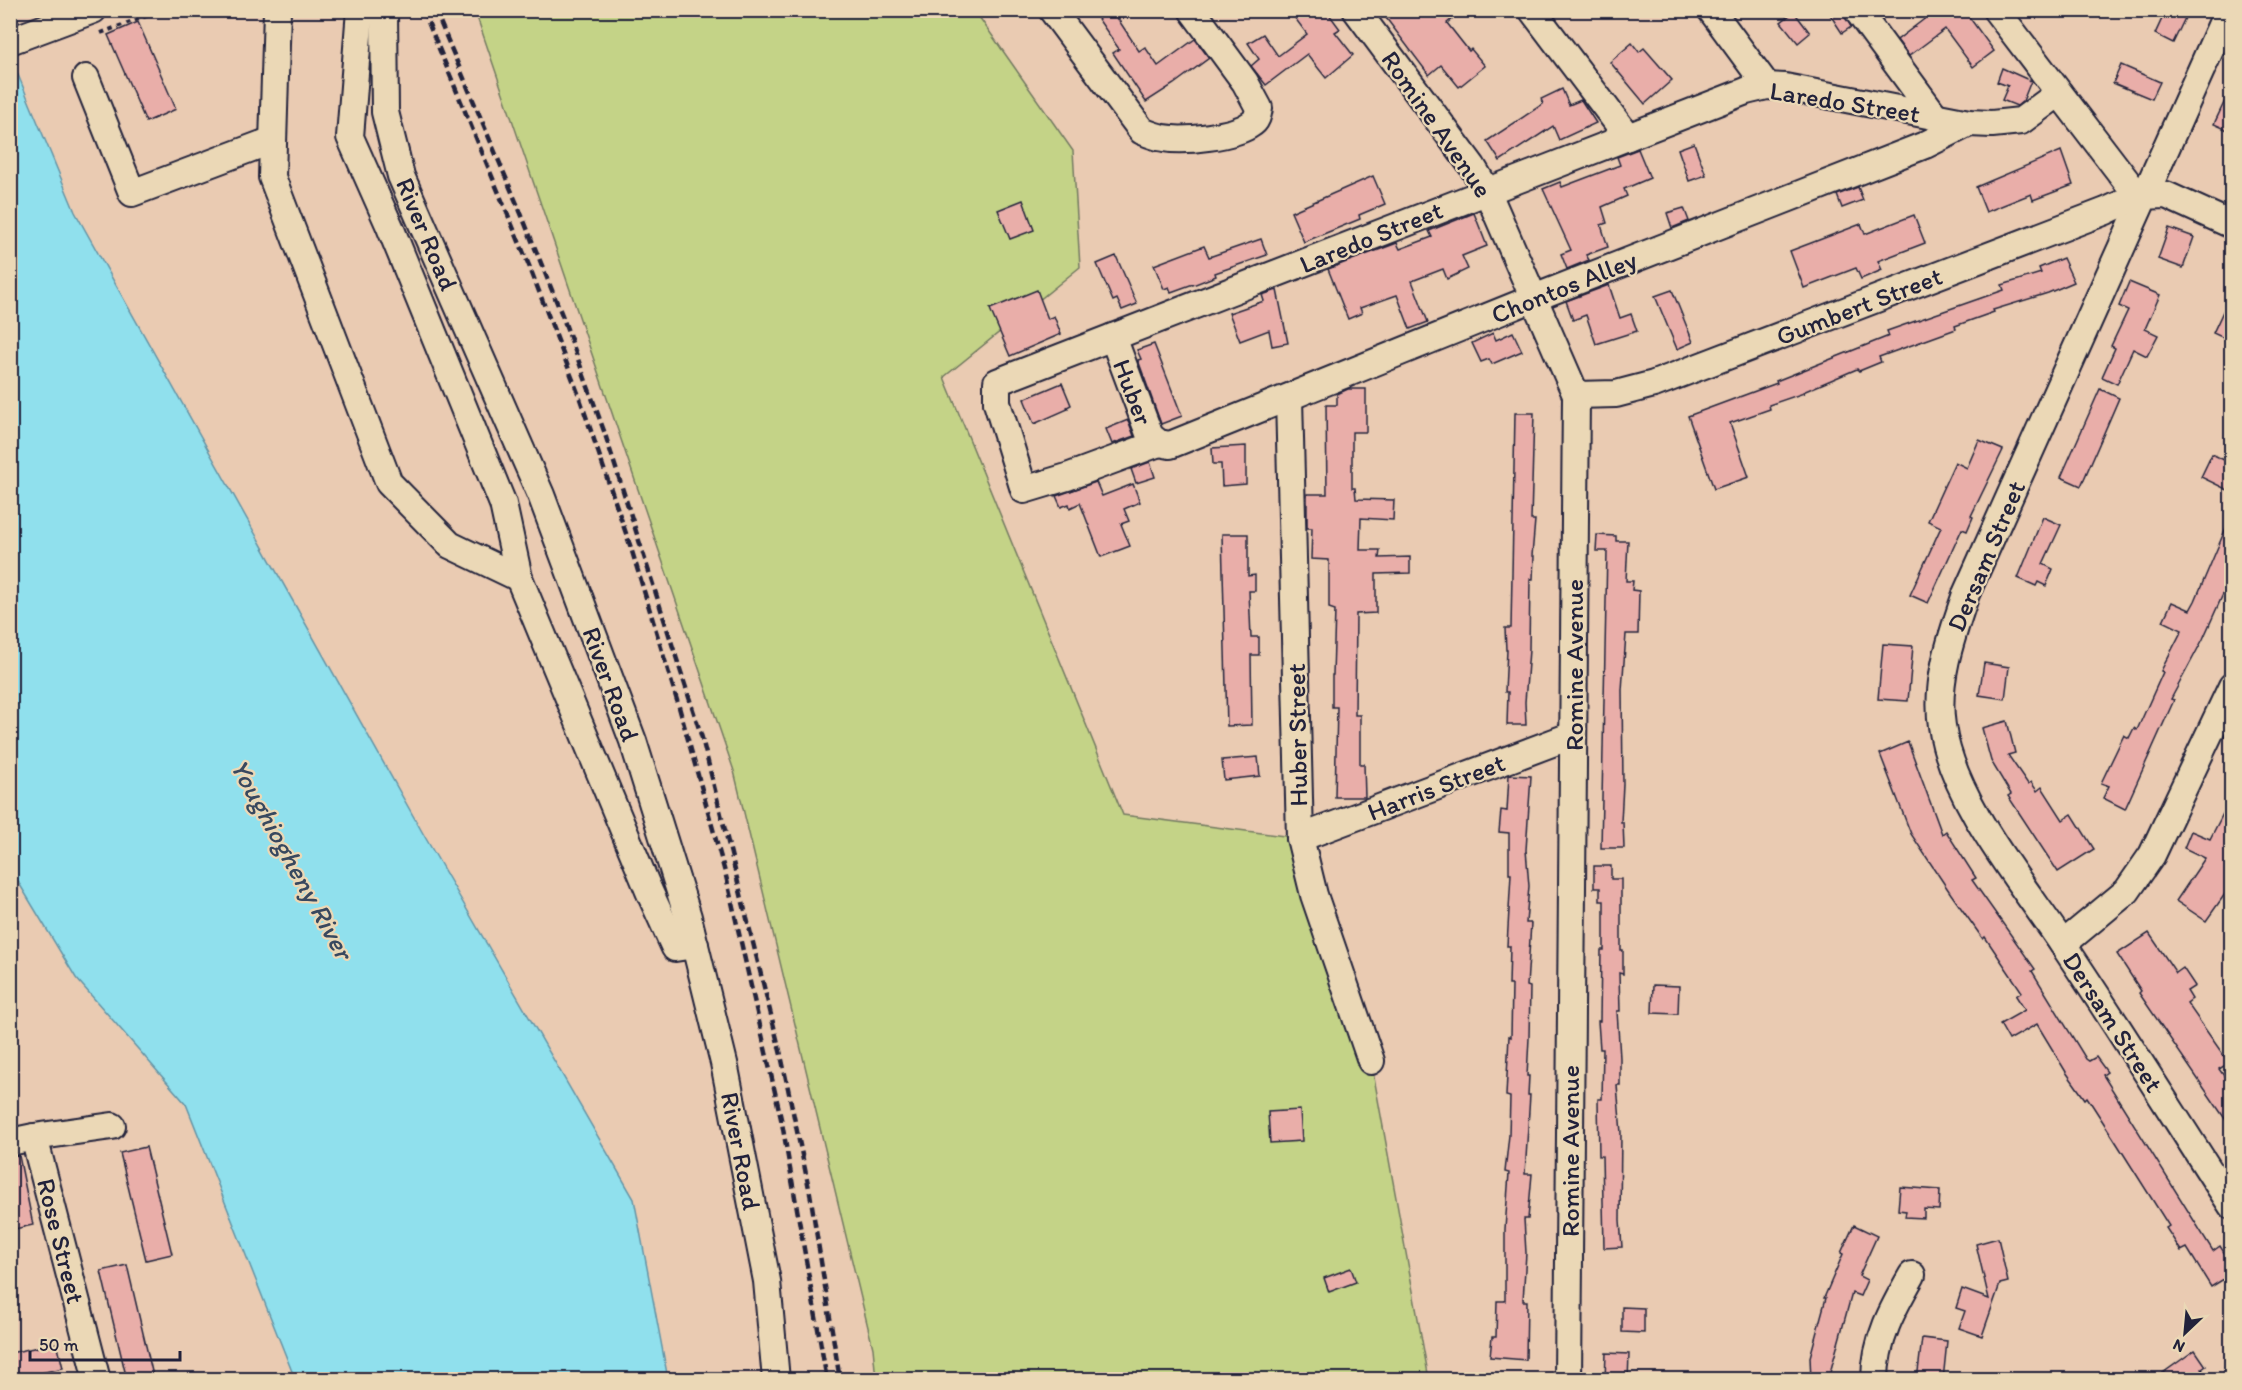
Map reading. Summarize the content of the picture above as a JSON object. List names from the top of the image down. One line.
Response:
{"streets":{"street":["Laredo Street","Romine Avenue","River Road","Chontos Alley","Gumbert Street","Huber","Dersam Street","Huber Street","Harris Street","Rose Street"]},"crossings":[["Laredo Street","Romine Avenue"],["Laredo Street","Chontos Alley"],["Laredo Street","Huber"],["Romine Avenue","Chontos Alley"],["Romine Avenue","Gumbert Street"],["Romine Avenue","Harris Street"],["Chontos Alley","Huber"],["Chontos Alley","Huber Street"],["Gumbert Street","Dersam Street"],["Huber Street","Harris Street"]],"water":["Youghiogheny River"],"scale_bar":"50 m","north":"bottom left"}
